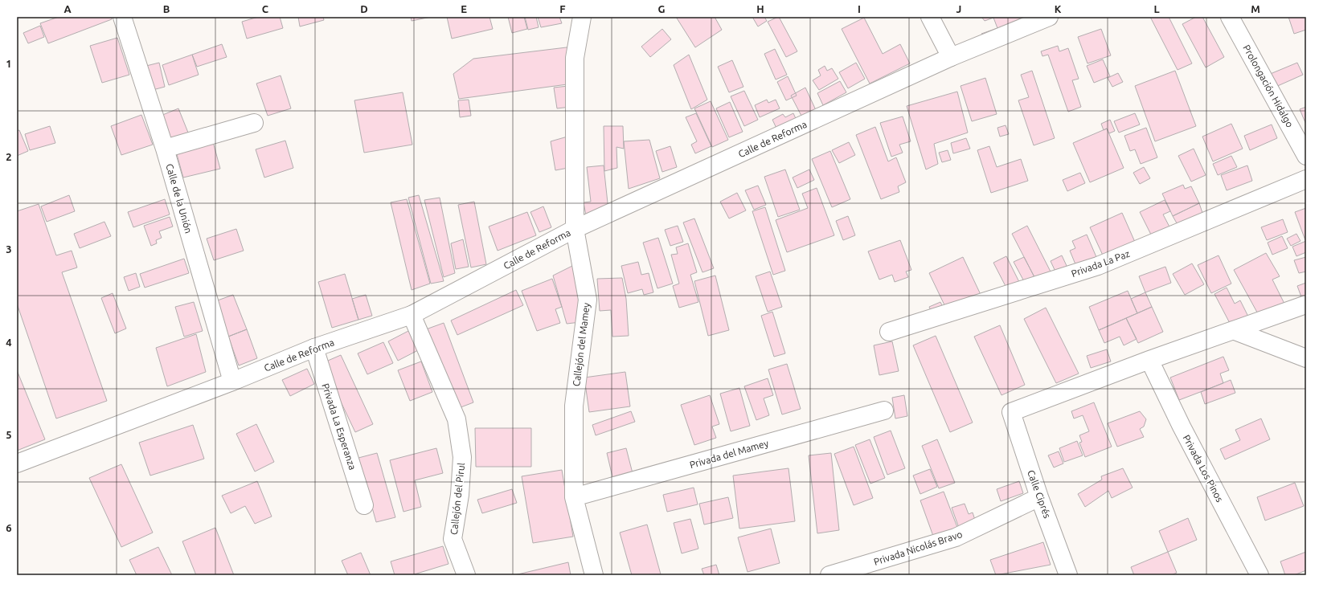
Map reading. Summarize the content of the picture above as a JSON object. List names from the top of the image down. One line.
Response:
{"streets":{"street":["Prolongación Hidalgo","Calle de Reforma","Calle de la Unión","Privada La Paz","Callejón del Mamey","Privada La Esperanza","Privada del Mamey","Privada Los Pinos","Calle Ciprés","Callejón del Pirul","Privada Nicolás Bravo"]},"crossings":[["Calle de Reforma","Calle de la Unión"],["Calle de Reforma","Callejón del Mamey"],["Calle de Reforma","Privada La Esperanza"],["Calle de Reforma","Callejón del Pirul"],["Callejón del Mamey","Privada del Mamey"],["Privada Los Pinos","Calle Ciprés"],["Calle Ciprés","Privada Nicolás Bravo"]],"grid":{"columns":["A","B","C","D","E","F","G","H","I","J","K","L","M"],"rows":["1","2","3","4","5","6"]}}
